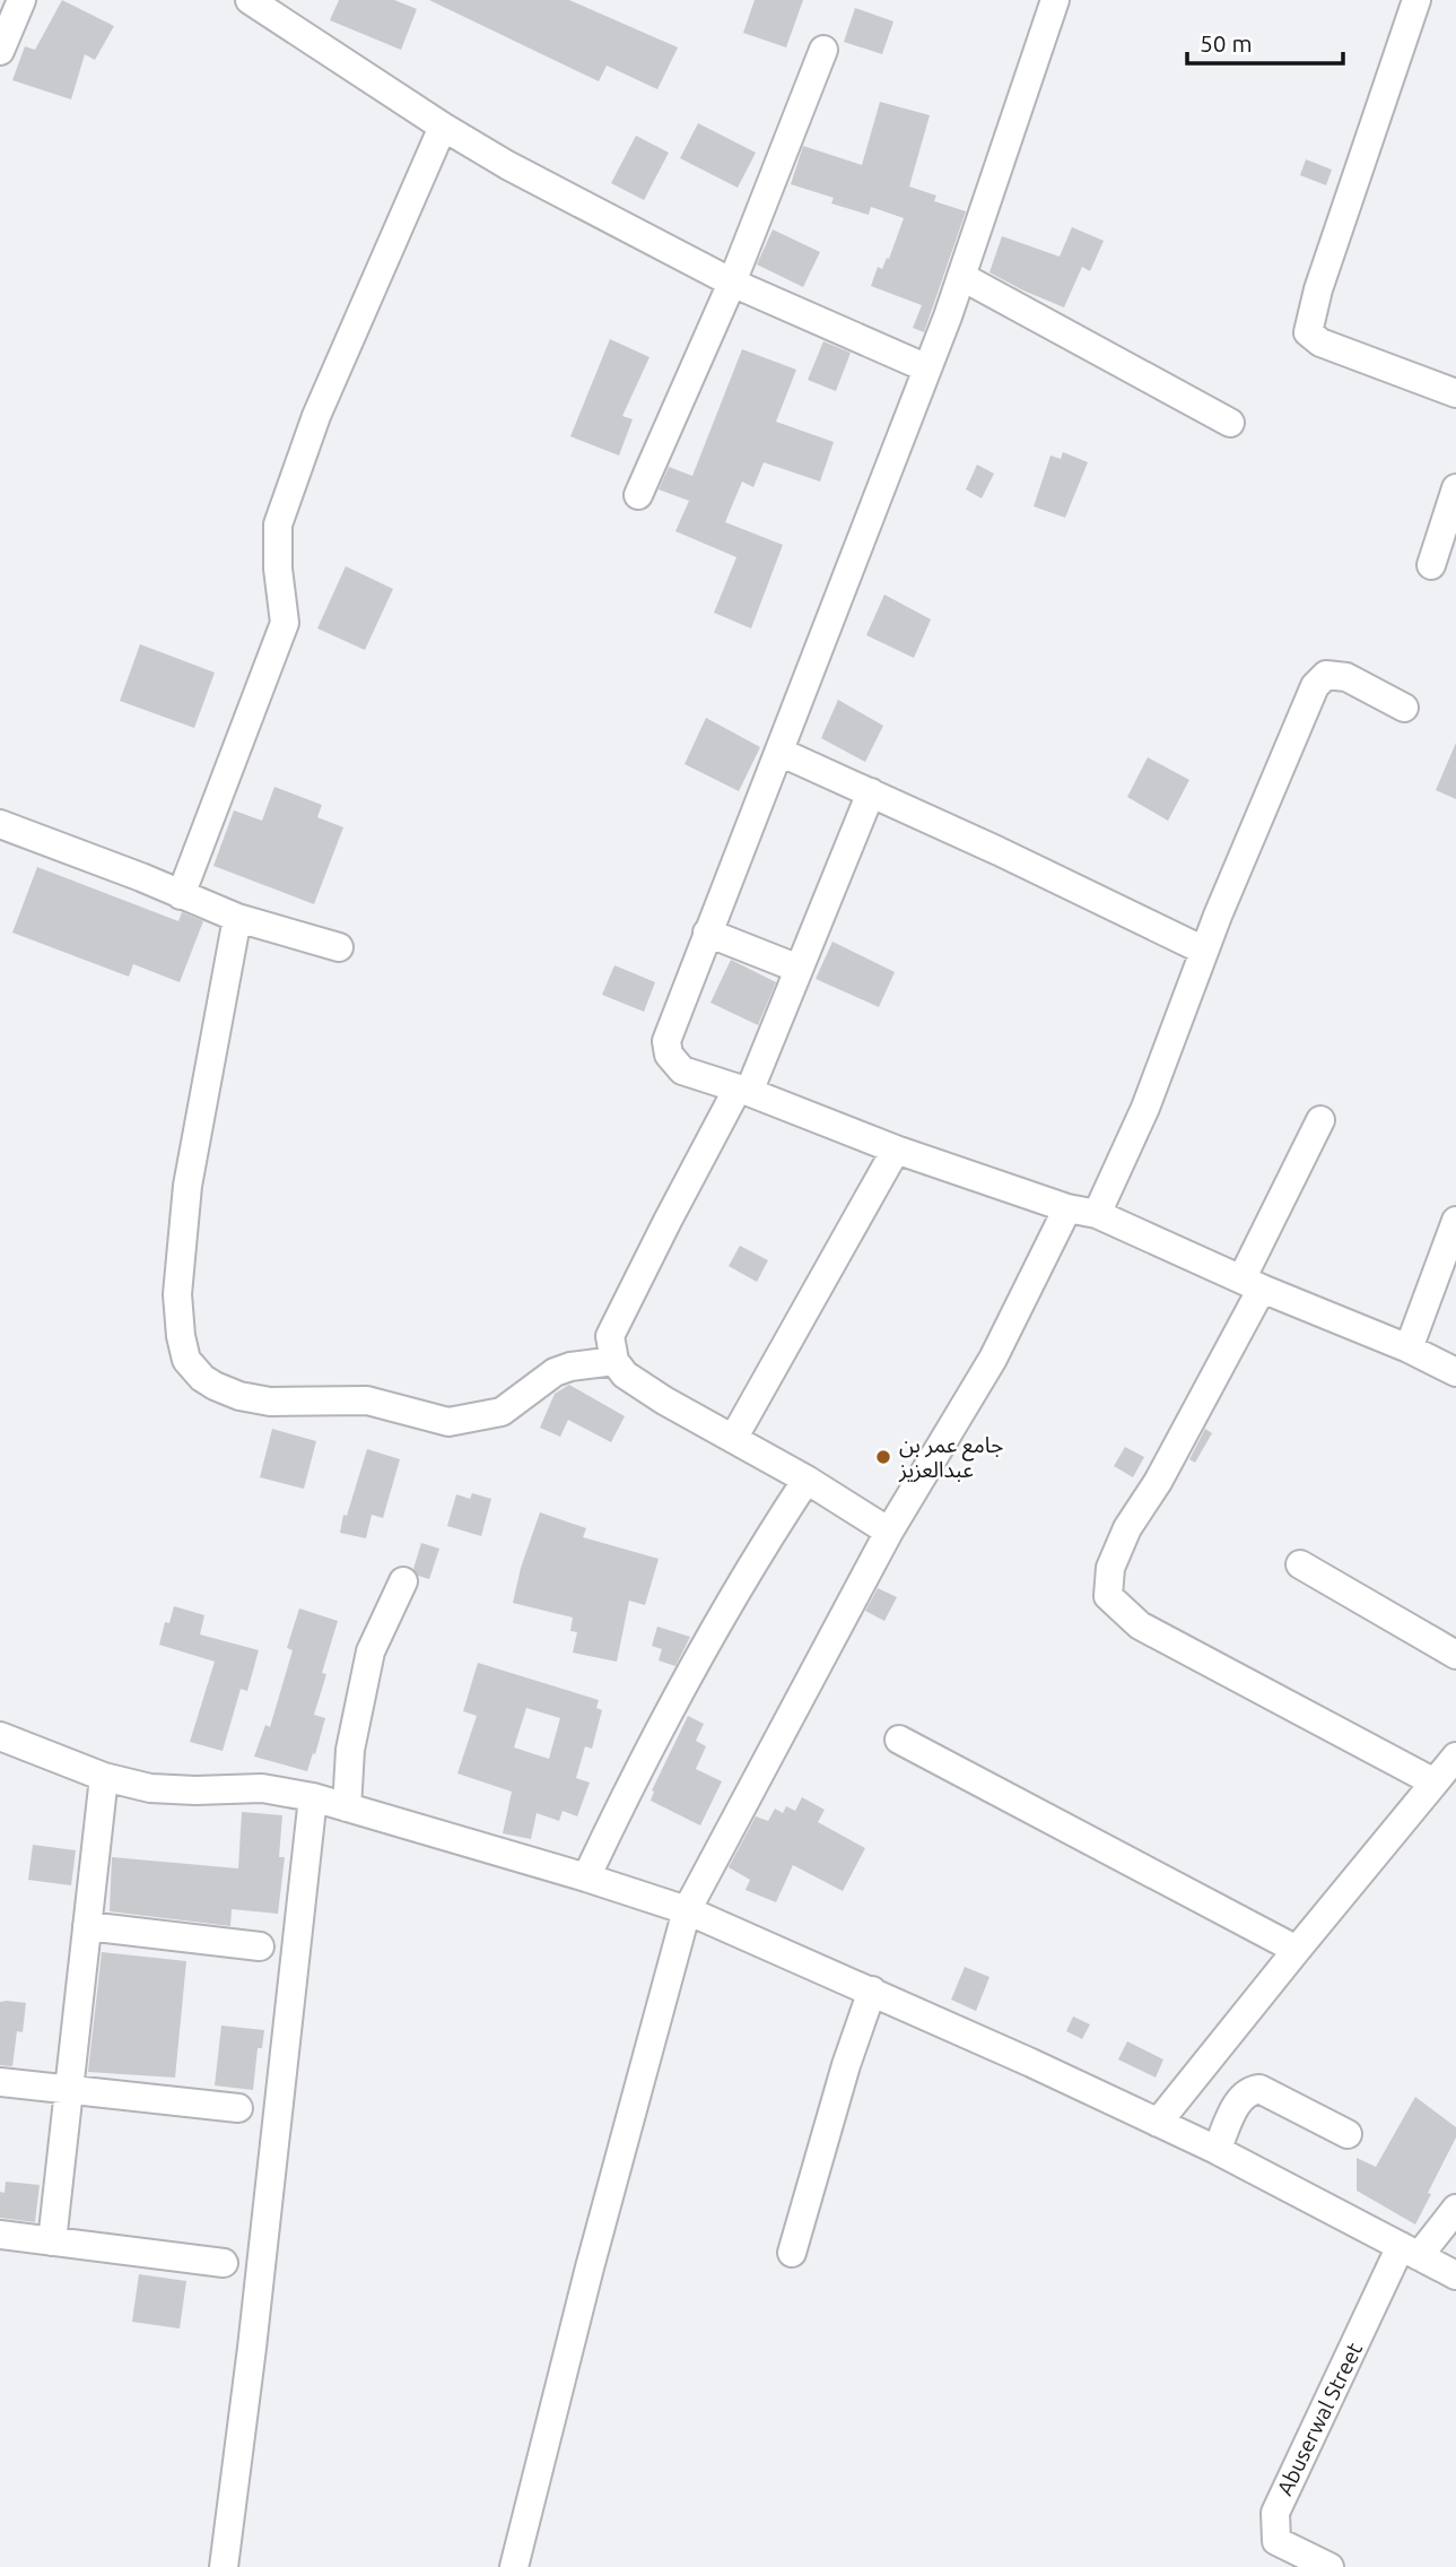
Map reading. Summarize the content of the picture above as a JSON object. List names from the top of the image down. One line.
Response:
{"streets":{"street":["Abuserwal Street"]},"places":["جامع عمر بن عبدالعزيز"],"scale_bar":"50 m"}
